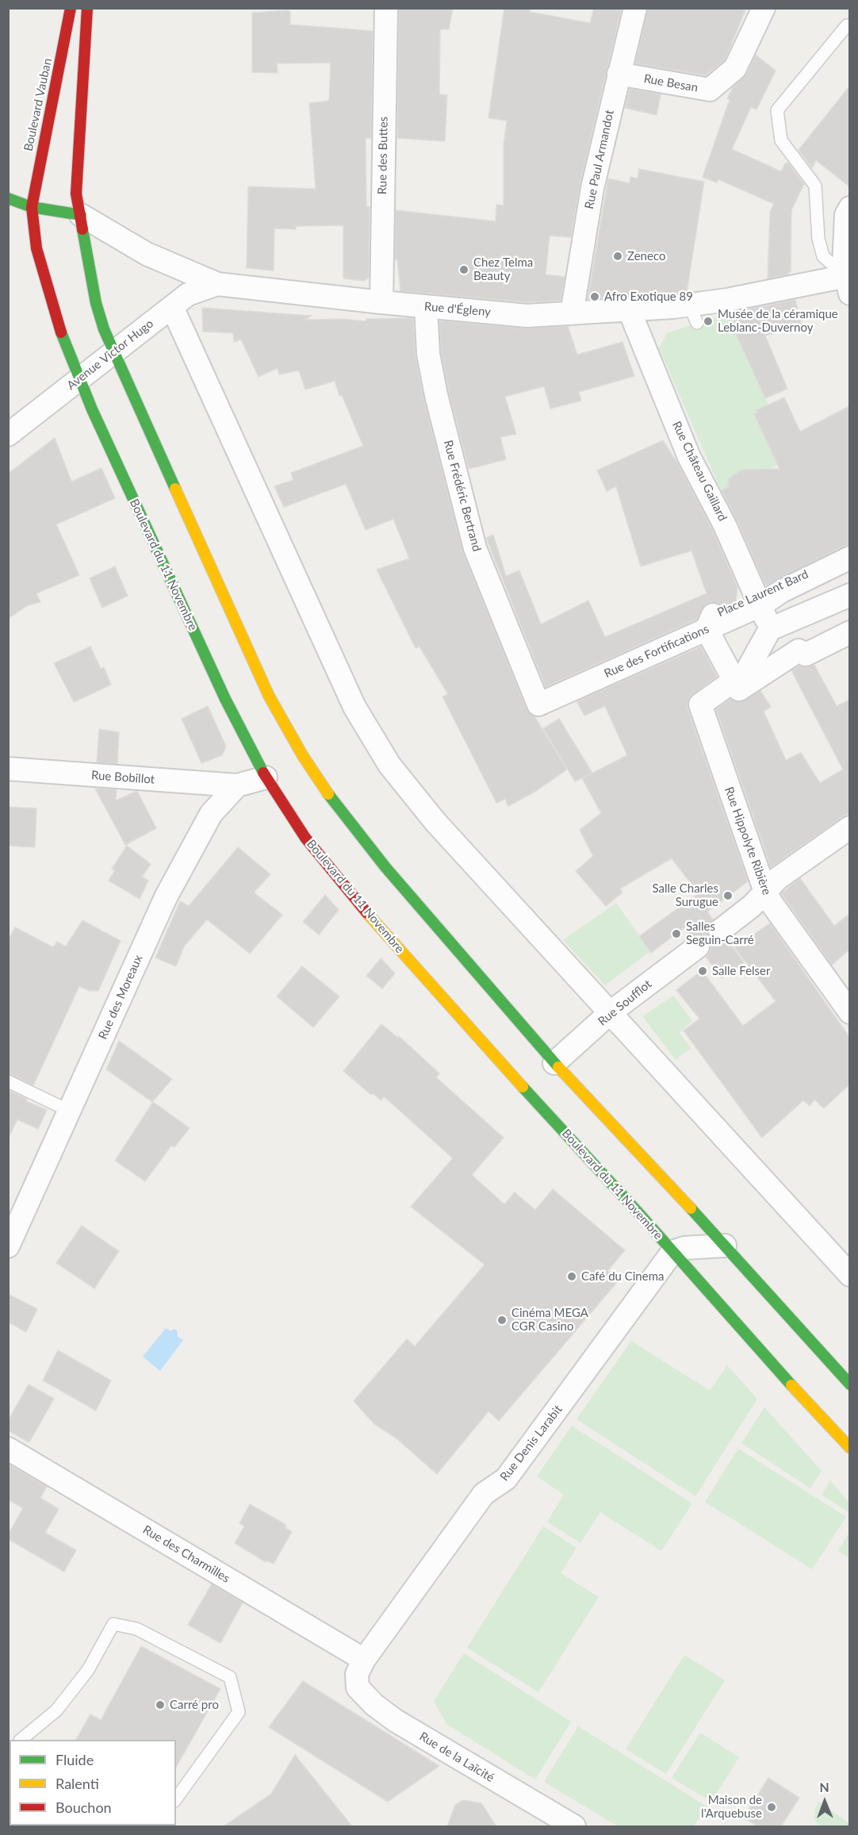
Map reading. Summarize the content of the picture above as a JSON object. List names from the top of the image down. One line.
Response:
{"streets":{"main road":["Boulevard Vauban","Boulevard du 11 Novembre"],"street":["Rue Besan","Rue des Buttes","Rue Paul Armandot","Rue d'Égleny","Avenue Victor Hugo","Rue Château Gaillard","Rue Frédéric Bertrand","Place Laurent Bard","Rue des Fortifications","Rue Bobillot","Rue Hippolyte Ribière","Rue des Moreaux","Rue Soufflot","Rue Denis Larabit","Rue des Charmilles","Rue de la Laïcité"]},"crossings":[["Rue Besan","Rue Paul Armandot"],["Boulevard Vauban","Boulevard du 11 Novembre"],["Rue des Buttes","Rue d'Égleny"],["Rue Paul Armandot","Rue d'Égleny"],["Rue d'Égleny","Avenue Victor Hugo"],["Rue d'Égleny","Rue Château Gaillard"],["Rue d'Égleny","Rue Frédéric Bertrand"],["Avenue Victor Hugo","Boulevard du 11 Novembre"],["Rue Château Gaillard","Place Laurent Bard"],["Rue Château Gaillard","Rue des Fortifications"],["Rue Frédéric Bertrand","Rue des Fortifications"],["Boulevard du 11 Novembre","Rue Denis Larabit"],["Place Laurent Bard","Rue des Fortifications"],["Place Laurent Bard","Rue Hippolyte Ribière"],["Rue Bobillot","Rue des Moreaux"],["Rue Denis Larabit","Rue des Charmilles"],["Rue Denis Larabit","Rue de la Laïcité"],["Rue des Charmilles","Rue de la Laïcité"]],"places":["Zeneco","Chez Telma Beauty","Afro Exotique 89","Musée de la céramique Leblanc-Duvernoy","Salle Charles Surugue","Salles Seguin-Carré","Salle Felser","Café du Cinema","Cinéma MEGA CGR Casino","Carré pro","Maison de l'Arquebuse"],"legend":["Fluide","Ralenti","Bouchon"],"north":"top"}
